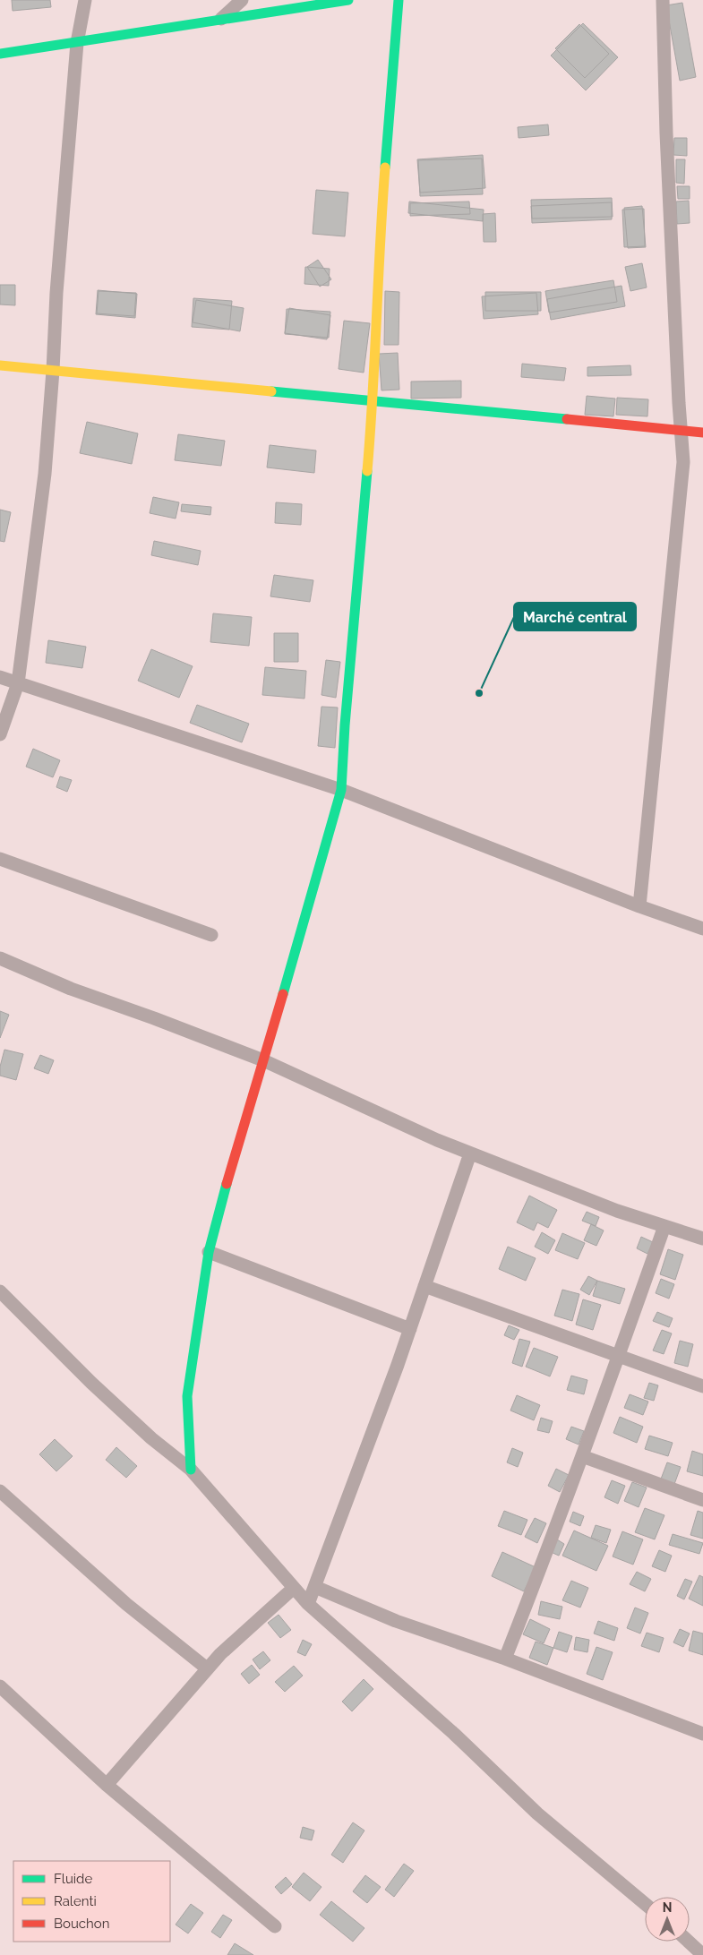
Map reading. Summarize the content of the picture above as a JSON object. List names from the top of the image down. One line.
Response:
{"places":["Marché central"],"legend":["Fluide","Ralenti","Bouchon"],"north":"top"}
